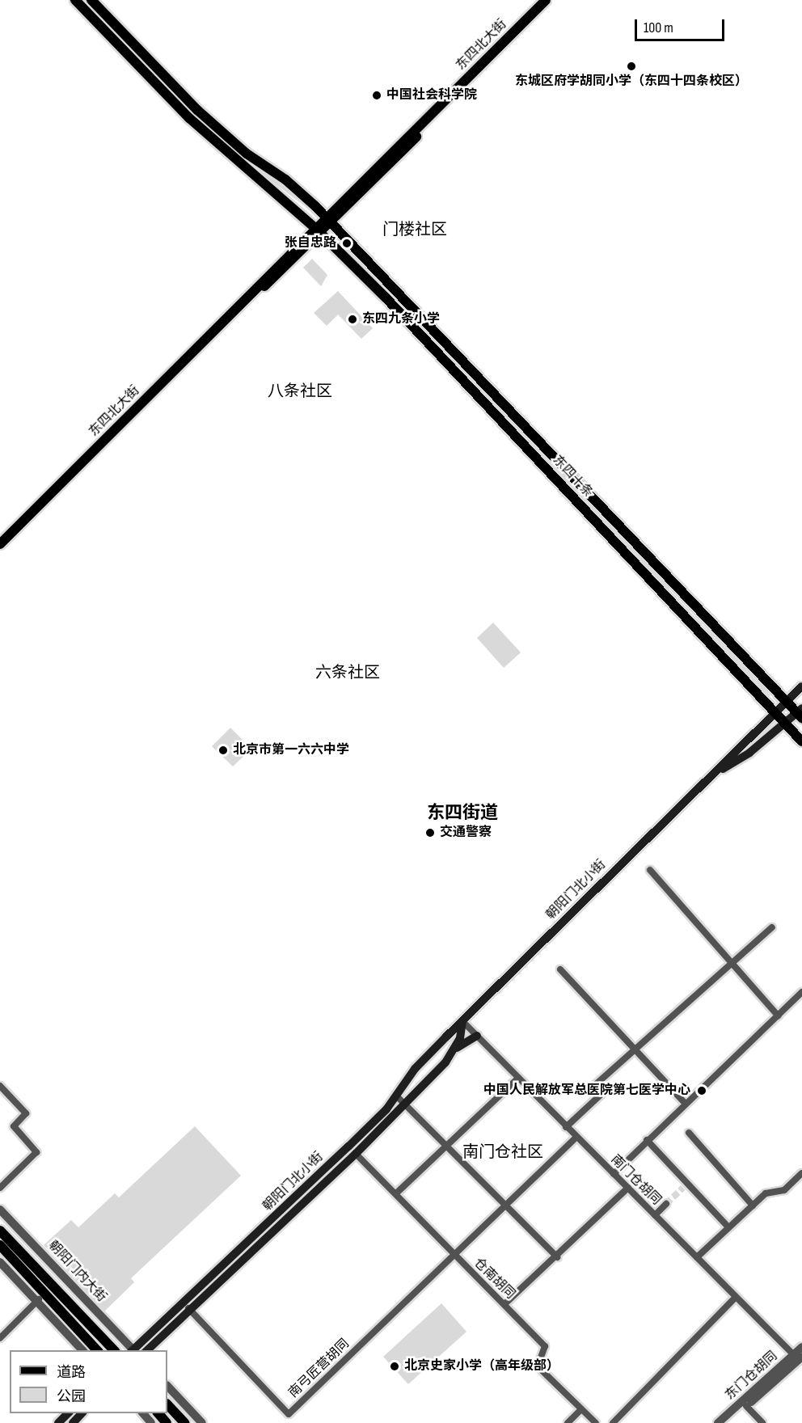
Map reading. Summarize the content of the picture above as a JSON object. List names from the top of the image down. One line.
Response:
{"streets":{"main road":["东四北大街","东四十条","朝阳门北小街","朝阳门内大街"],"street":["南门仓胡同","仓南胡同","南弓匠营胡同","东门仓胡同"]},"crossings":[["东四北大街","东四十条"],["东四十条","朝阳门北小街"],["朝阳门北小街","南门仓胡同"],["朝阳门北小街","仓南胡同"],["朝阳门北小街","南弓匠营胡同"],["南门仓胡同","东门仓胡同"],["仓南胡同","南弓匠营胡同"]],"districts":["门楼社区","八条社区","六条社区","东四街道","南门仓社区"],"places":["东城区府学胡同小学（东四十四条校区）","中国社会科学院","张自忠路","东四九条小学","北京市第一六六中学","交通警察","中国人民解放军总医院第七医学中心","北京史家小学（高年级部）"],"legend":["道路","公园"],"scale_bar":"100 m"}
